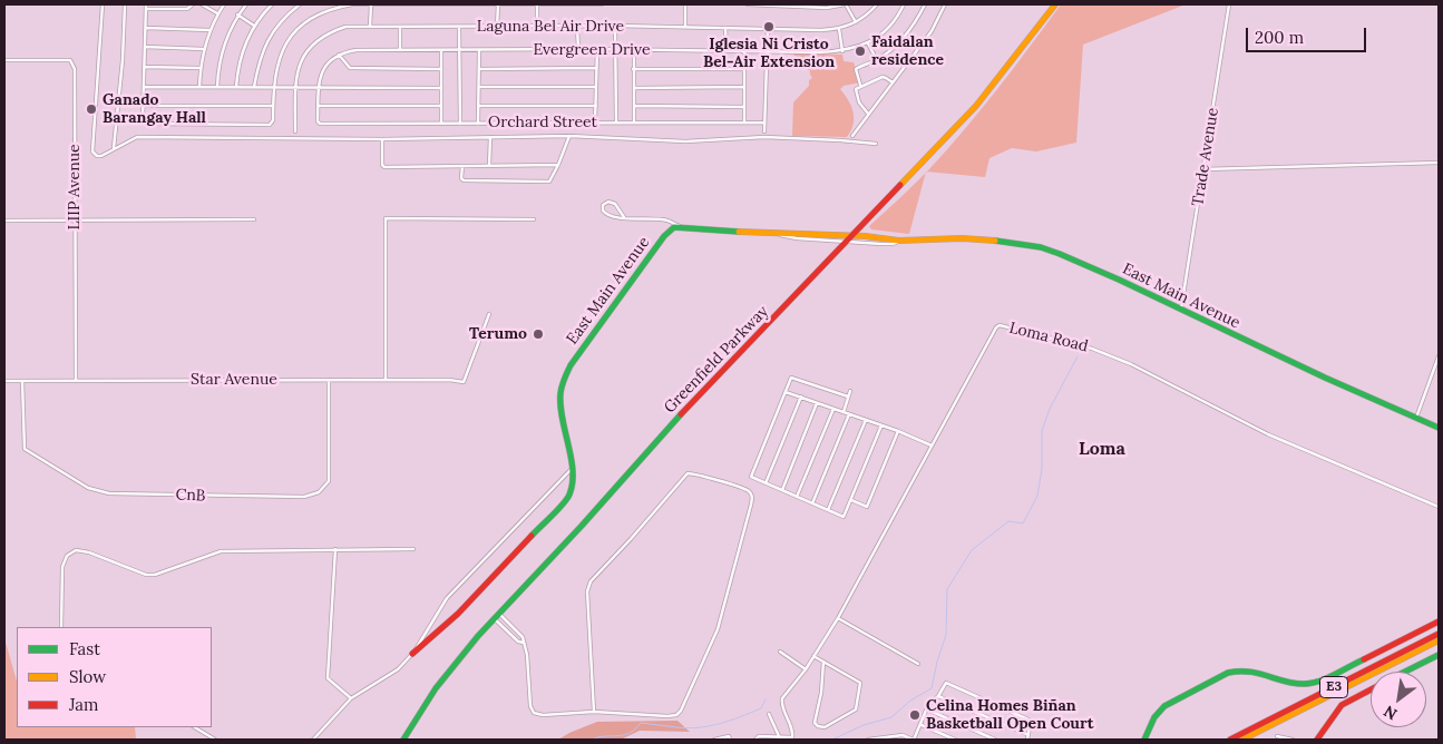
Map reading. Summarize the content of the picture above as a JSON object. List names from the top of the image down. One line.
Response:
{"streets":{"main road":["East Main Avenue","Greenfield Parkway","E3"],"street":["Laguna Bel Air Drive","Evergreen Drive","Orchard Street","Trade Avenue","LIIP Avenue","Loma Road","Star Avenue","CnB"]},"crossings":[["Trade Avenue","East Main Avenue"],["LIIP Avenue","Star Avenue"],["East Main Avenue","Greenfield Parkway"],["Star Avenue","CnB"]],"districts":["Loma"],"places":["Iglesia Ni Cristo Bel-Air Extension","Faidalan residence","Ganado Barangay Hall","Terumo","Celina Homes Biñan Basketball Open Court"],"legend":["Fast","Slow","Jam"],"scale_bar":"200 m","north":"bottom left"}
